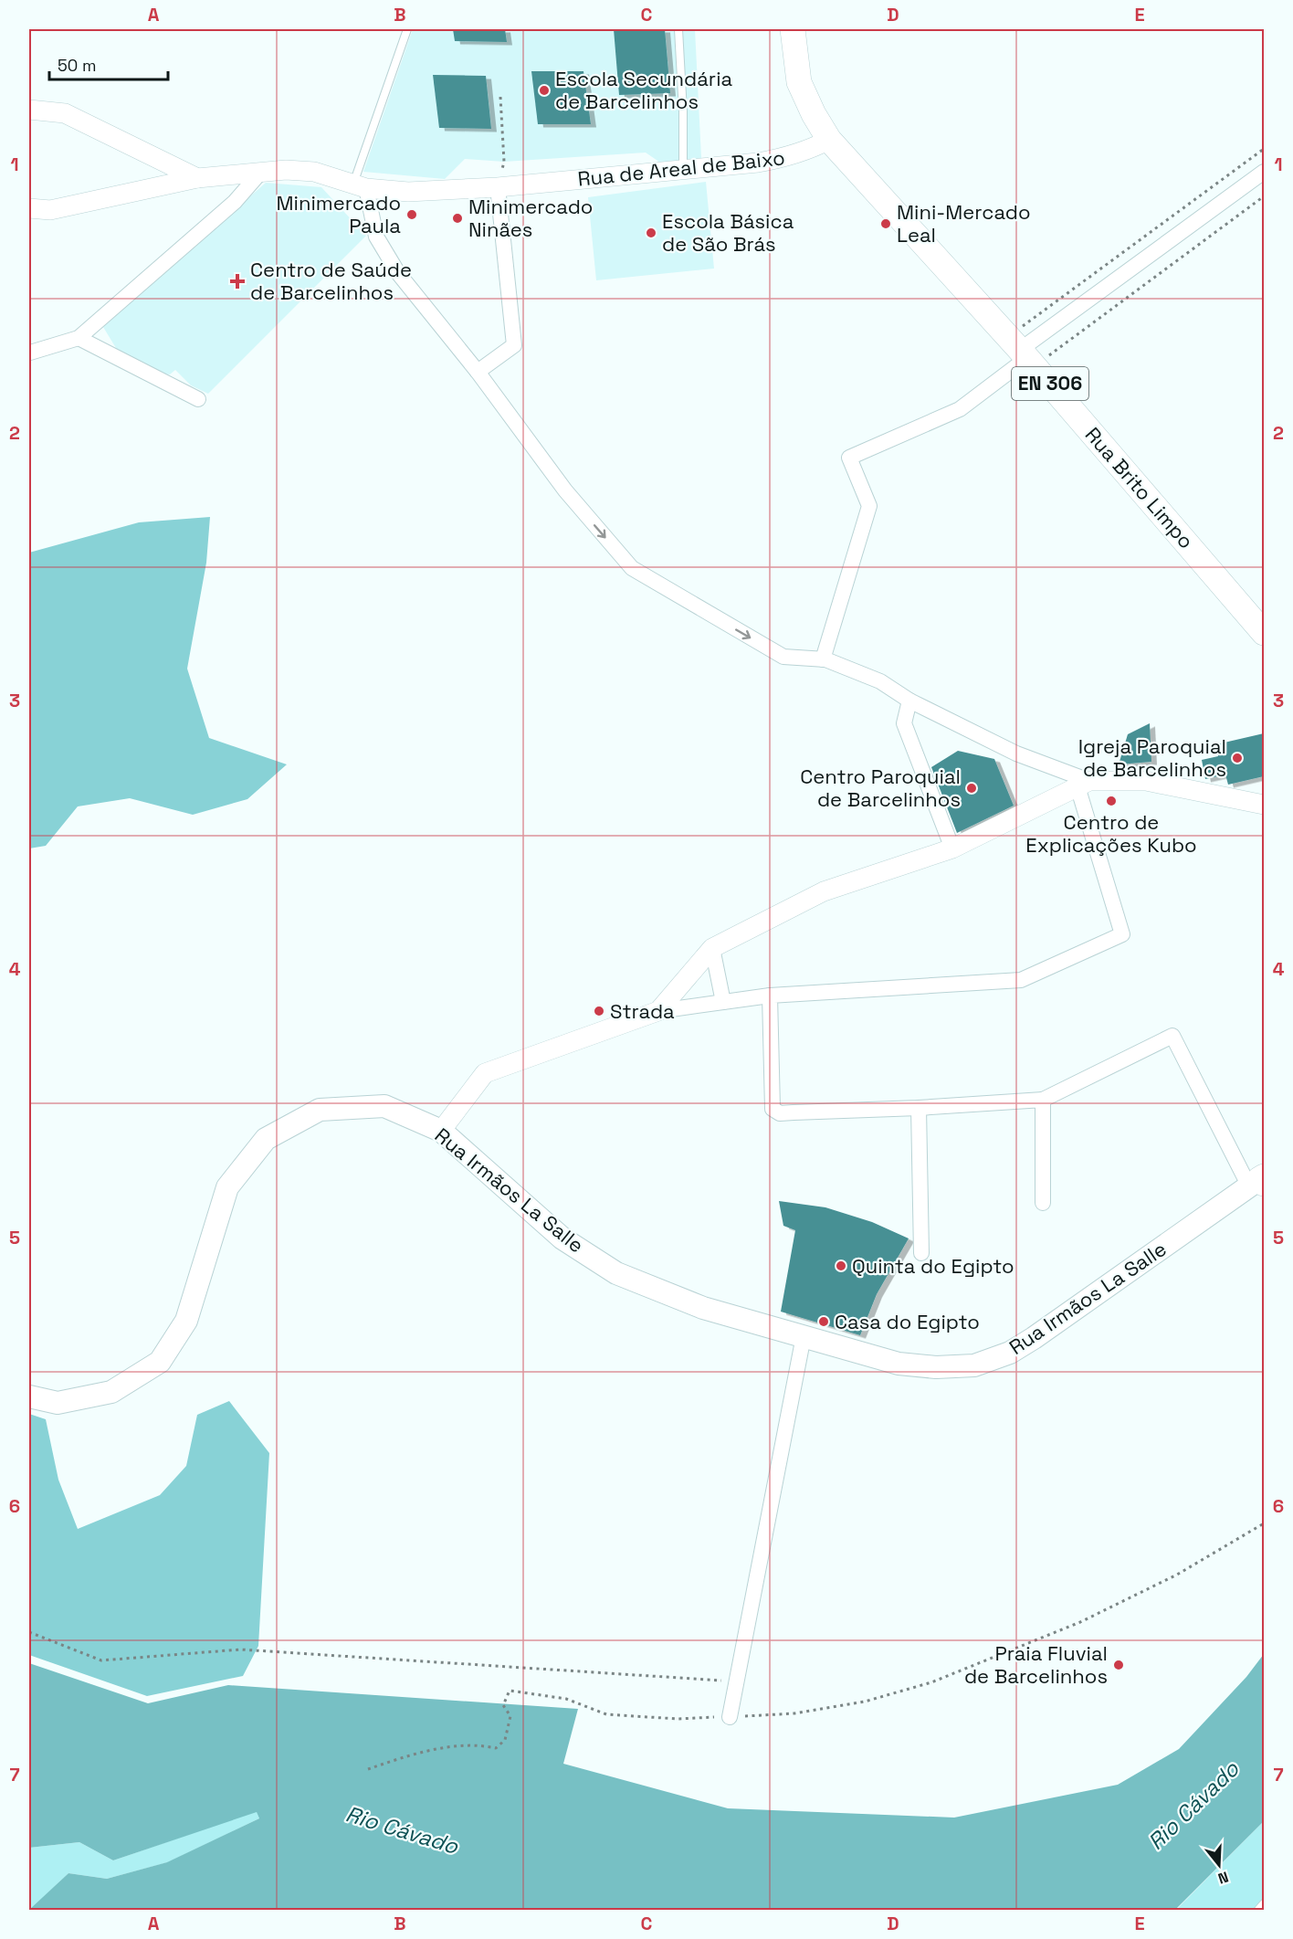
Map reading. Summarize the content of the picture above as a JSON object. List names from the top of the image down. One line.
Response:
{"streets":{"main road":["EN 306","Rua Brito Limpo","Rua Irmãos La Salle"],"street":["Rua de Areal de Baixo"]},"crossings":[["Rua de Areal de Baixo","Rua Brito Limpo"]],"water":["Rio Cávado"],"places":{"other":["Escola Secundária de Barcelinhos","Minimercado Paula","Minimercado Ninães","Mini-Mercado Leal","Escola Básica de São Brás","Igreja Paroquial de Barcelinhos","Centro Paroquial de Barcelinhos","Centro de Explicações Kubo","Strada","Quinta do Egipto","Casa do Egipto","Praia Fluvial de Barcelinhos"],"health":["Centro de Saúde de Barcelinhos"]},"scale_bar":"50 m","north":"bottom","grid":{"columns":["A","B","C","D","E"],"rows":["1","2","3","4","5","6","7"]}}
